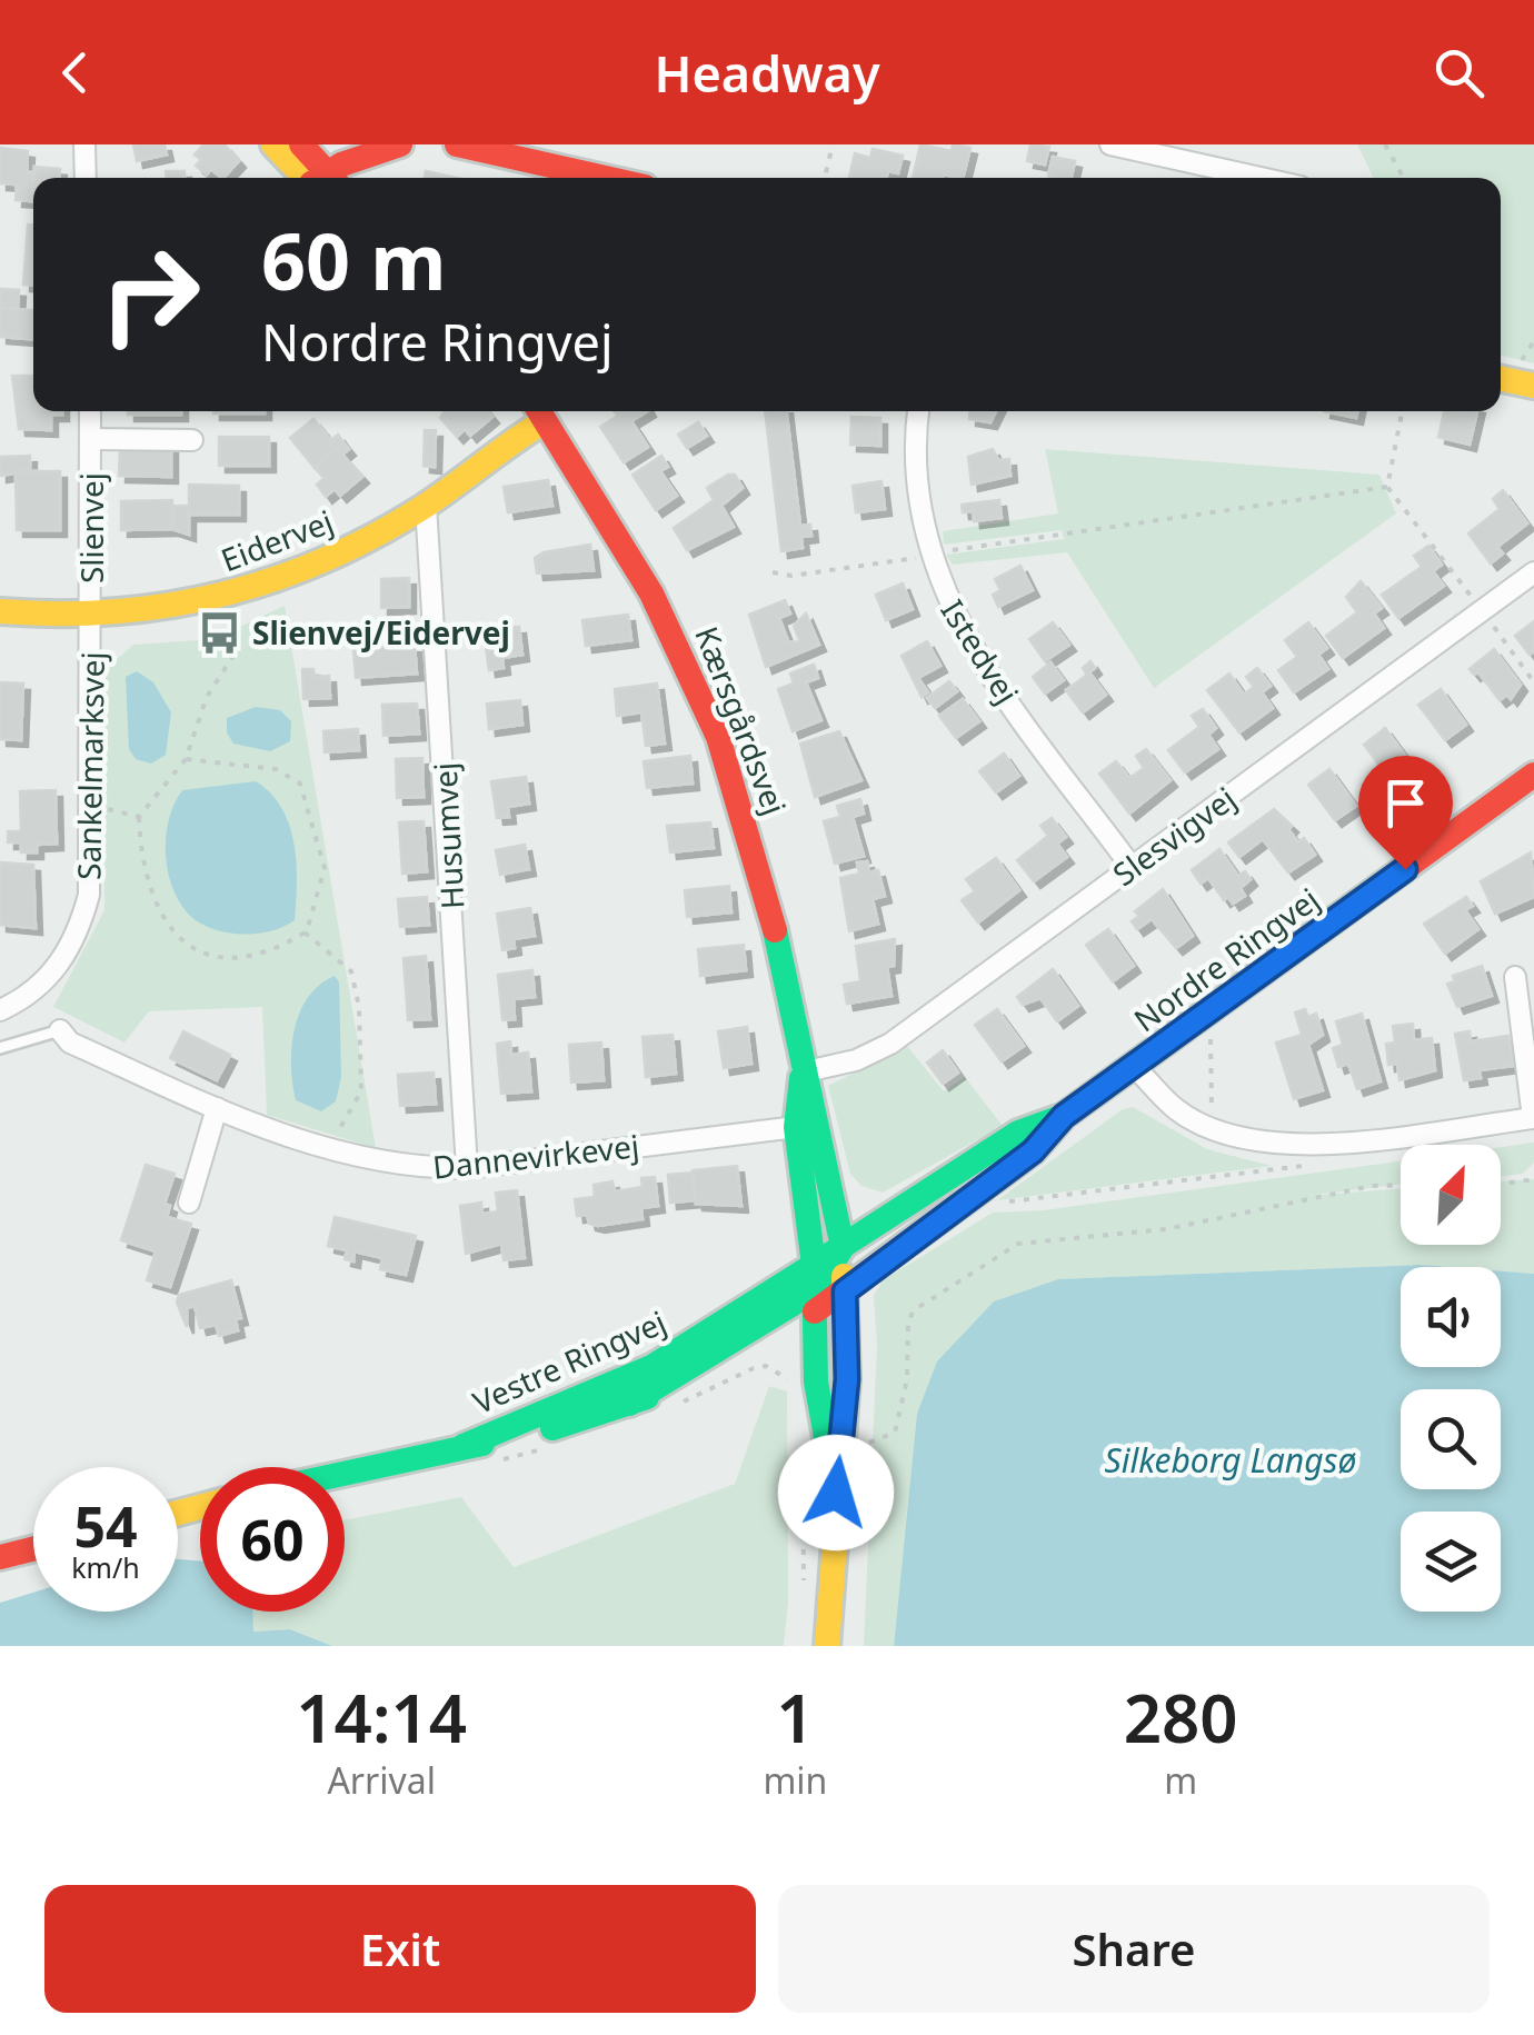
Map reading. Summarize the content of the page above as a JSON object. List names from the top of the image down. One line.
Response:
{"streets":{"main road":["Eidervej","Kærsgårdsvej","Nordre Ringvej","Vestre Ringvej"],"street":["Slienvej","Istedvej","Sankelmarksvej","Husumvej","Slesvigvej","Dannevirkevej"]},"crossings":[["Slienvej","Eidervej"],["Slienvej","Sankelmarksvej"],["Eidervej","Kærsgårdsvej"],["Eidervej","Sankelmarksvej"],["Eidervej","Husumvej"],["Istedvej","Slesvigvej"],["Kærsgårdsvej","Slesvigvej"],["Kærsgårdsvej","Nordre Ringvej"],["Kærsgårdsvej","Dannevirkevej"],["Kærsgårdsvej","Vestre Ringvej"],["Husumvej","Dannevirkevej"],["Nordre Ringvej","Vestre Ringvej"]],"water":["Silkeborg Langsø"],"places":{"bus stop":["Slienvej/Eidervej"]},"north":"top right","page":{"header":"Headway","turn":["60 m","Nordre Ringvej"],"speed":"54 km/h","limit":"60","eta":["14:14","Arrival","1","min","280","m"],"buttons":["Exit","Share"]}}
